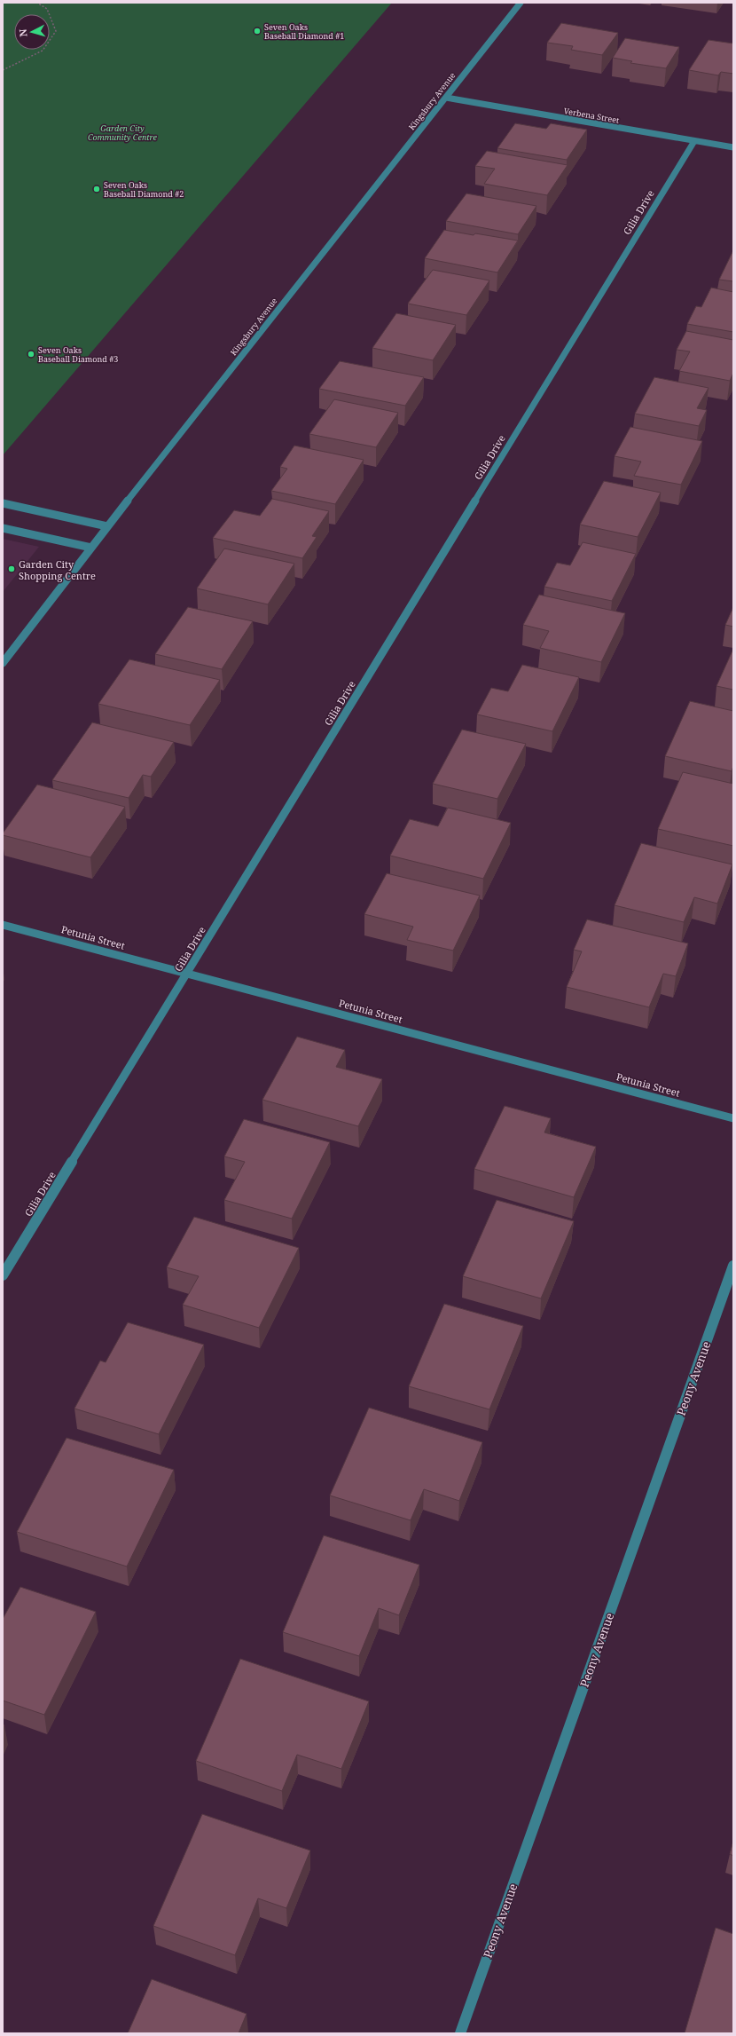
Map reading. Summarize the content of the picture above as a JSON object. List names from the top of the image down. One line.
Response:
{"streets":{"street":["Kingsbury Avenue","Verbena Street","Gilia Drive","Petunia Street","Peony Avenue"]},"crossings":[["Kingsbury Avenue","Verbena Street"],["Verbena Street","Gilia Drive"],["Gilia Drive","Petunia Street"]],"parks":["Garden City Community Centre"],"places":["Seven Oaks Baseball Diamond #1","Seven Oaks Baseball Diamond #2","Seven Oaks Baseball Diamond #3","Garden City Shopping Centre"],"north":"left"}
